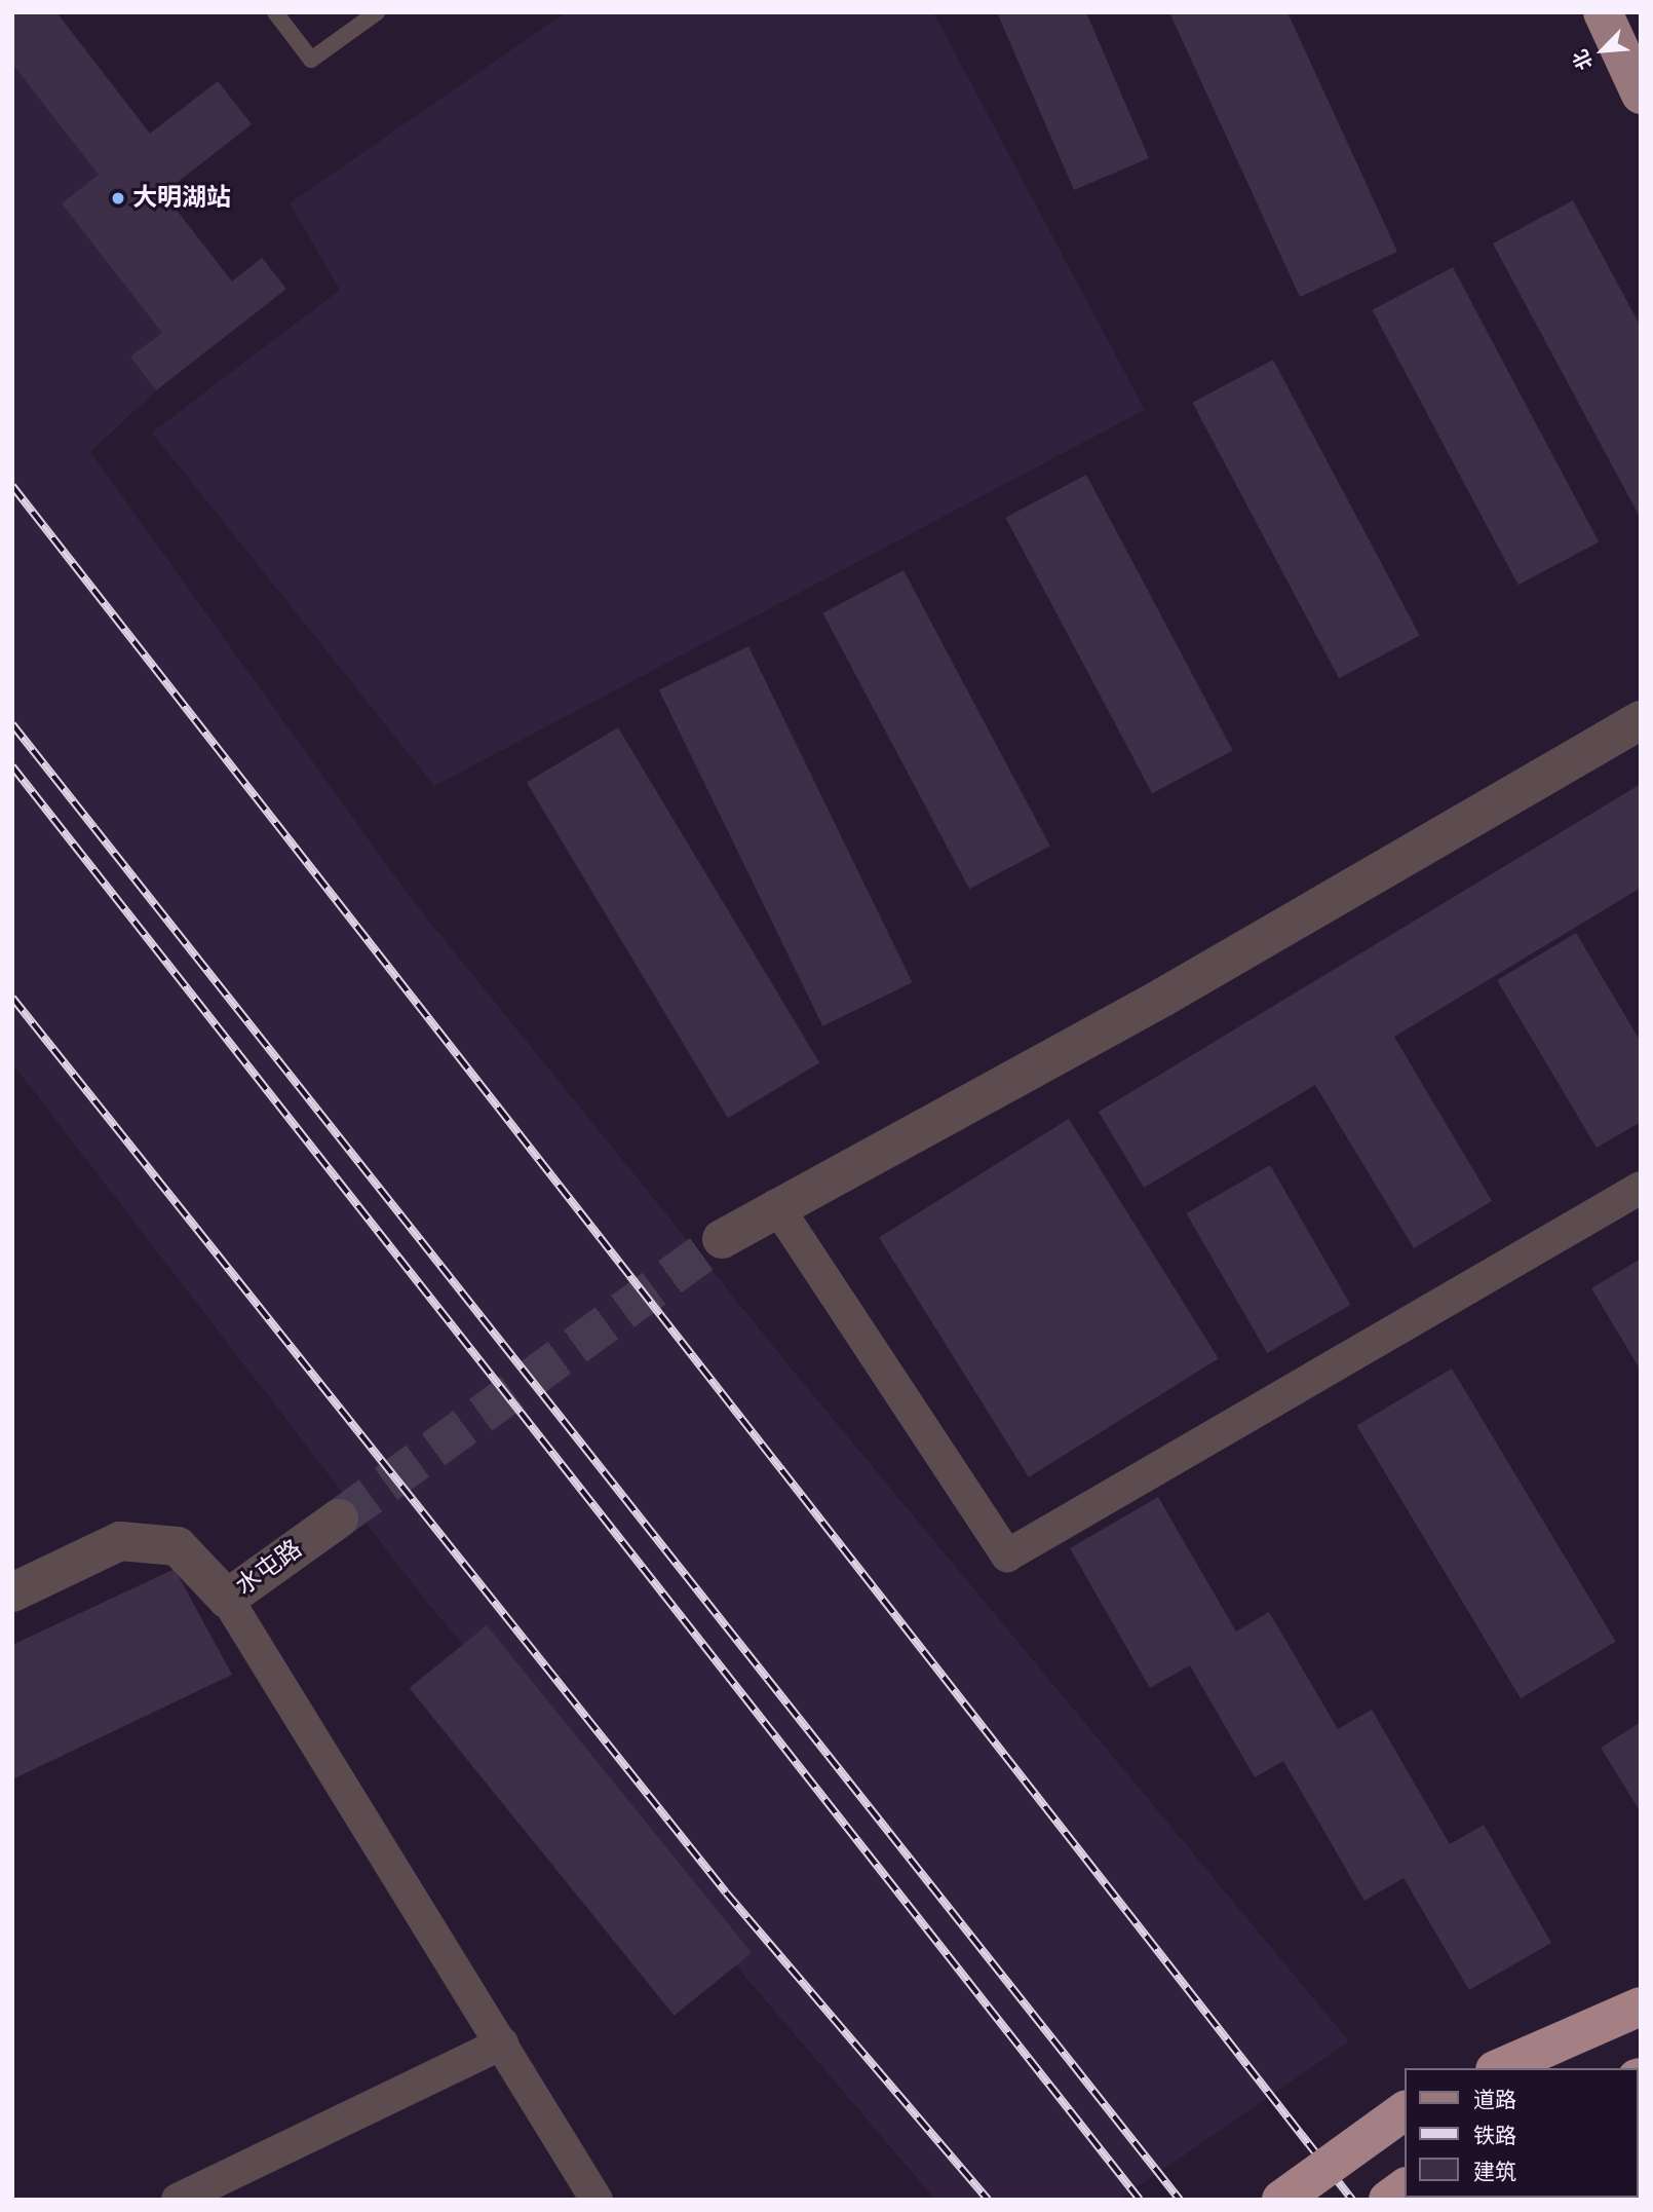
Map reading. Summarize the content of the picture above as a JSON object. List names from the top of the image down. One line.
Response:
{"streets":{"street":["水屯路"]},"places":["大明湖站"],"legend":["道路","铁路","建筑"],"north":"bottom left"}
